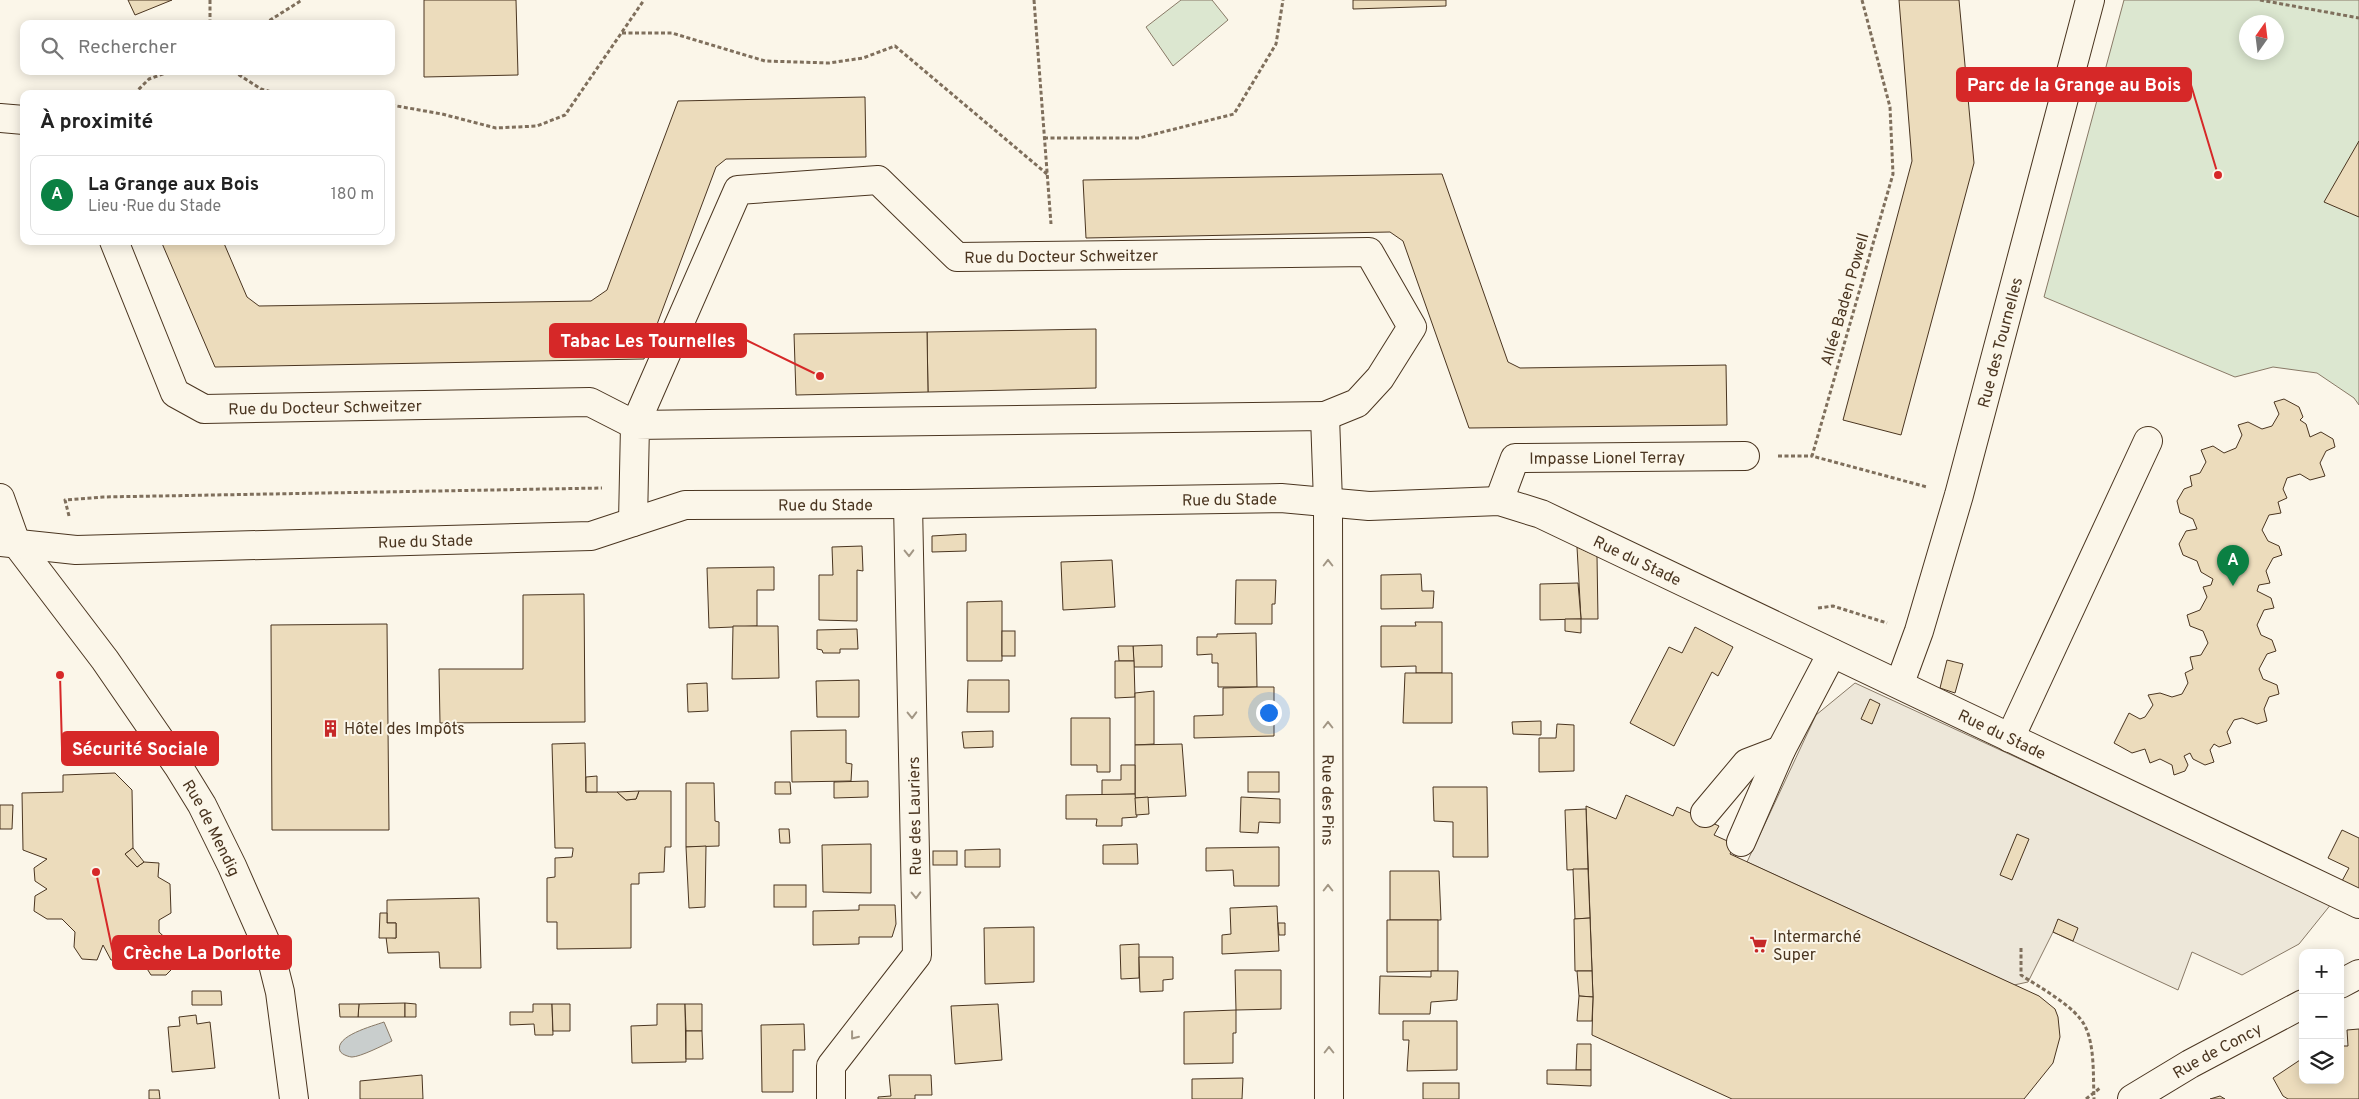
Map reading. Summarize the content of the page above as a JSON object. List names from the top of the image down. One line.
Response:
{"streets":{"street":["Rue du Docteur Schweitzer","Rue des Tournelles","Impasse Lionel Terray","Rue du Stade","Rue des Pins","Rue des Lauriers","Rue de Mendig","Rue de Concy"],"path":["Allée Baden Powell"]},"crossings":[["Rue du Docteur Schweitzer","Rue du Stade"],["Allée Baden Powell","Rue des Tournelles"],["Rue des Tournelles","Rue du Stade"],["Impasse Lionel Terray","Rue du Stade"],["Rue du Stade","Rue des Pins"],["Rue du Stade","Rue des Lauriers"],["Rue du Stade","Rue de Mendig"]],"one_way":["Rue des Pins","Rue des Lauriers"],"places":{"other":["Parc de la Grange au Bois","Tabac Les Tournelles","Sécurité Sociale","Crèche La Dorlotte"],"building":["Hôtel des Impôts"],"supermarket":["Intermarché Super"]},"north":"top","page":{"search":"Rechercher","heading":"À proximité","list":[{"mark":"A","name":"La Grange aux Bois","note":"Lieu · Rue du Stade","value":"180 m"}],"pins":"A","map_buttons":["+","−"]}}
